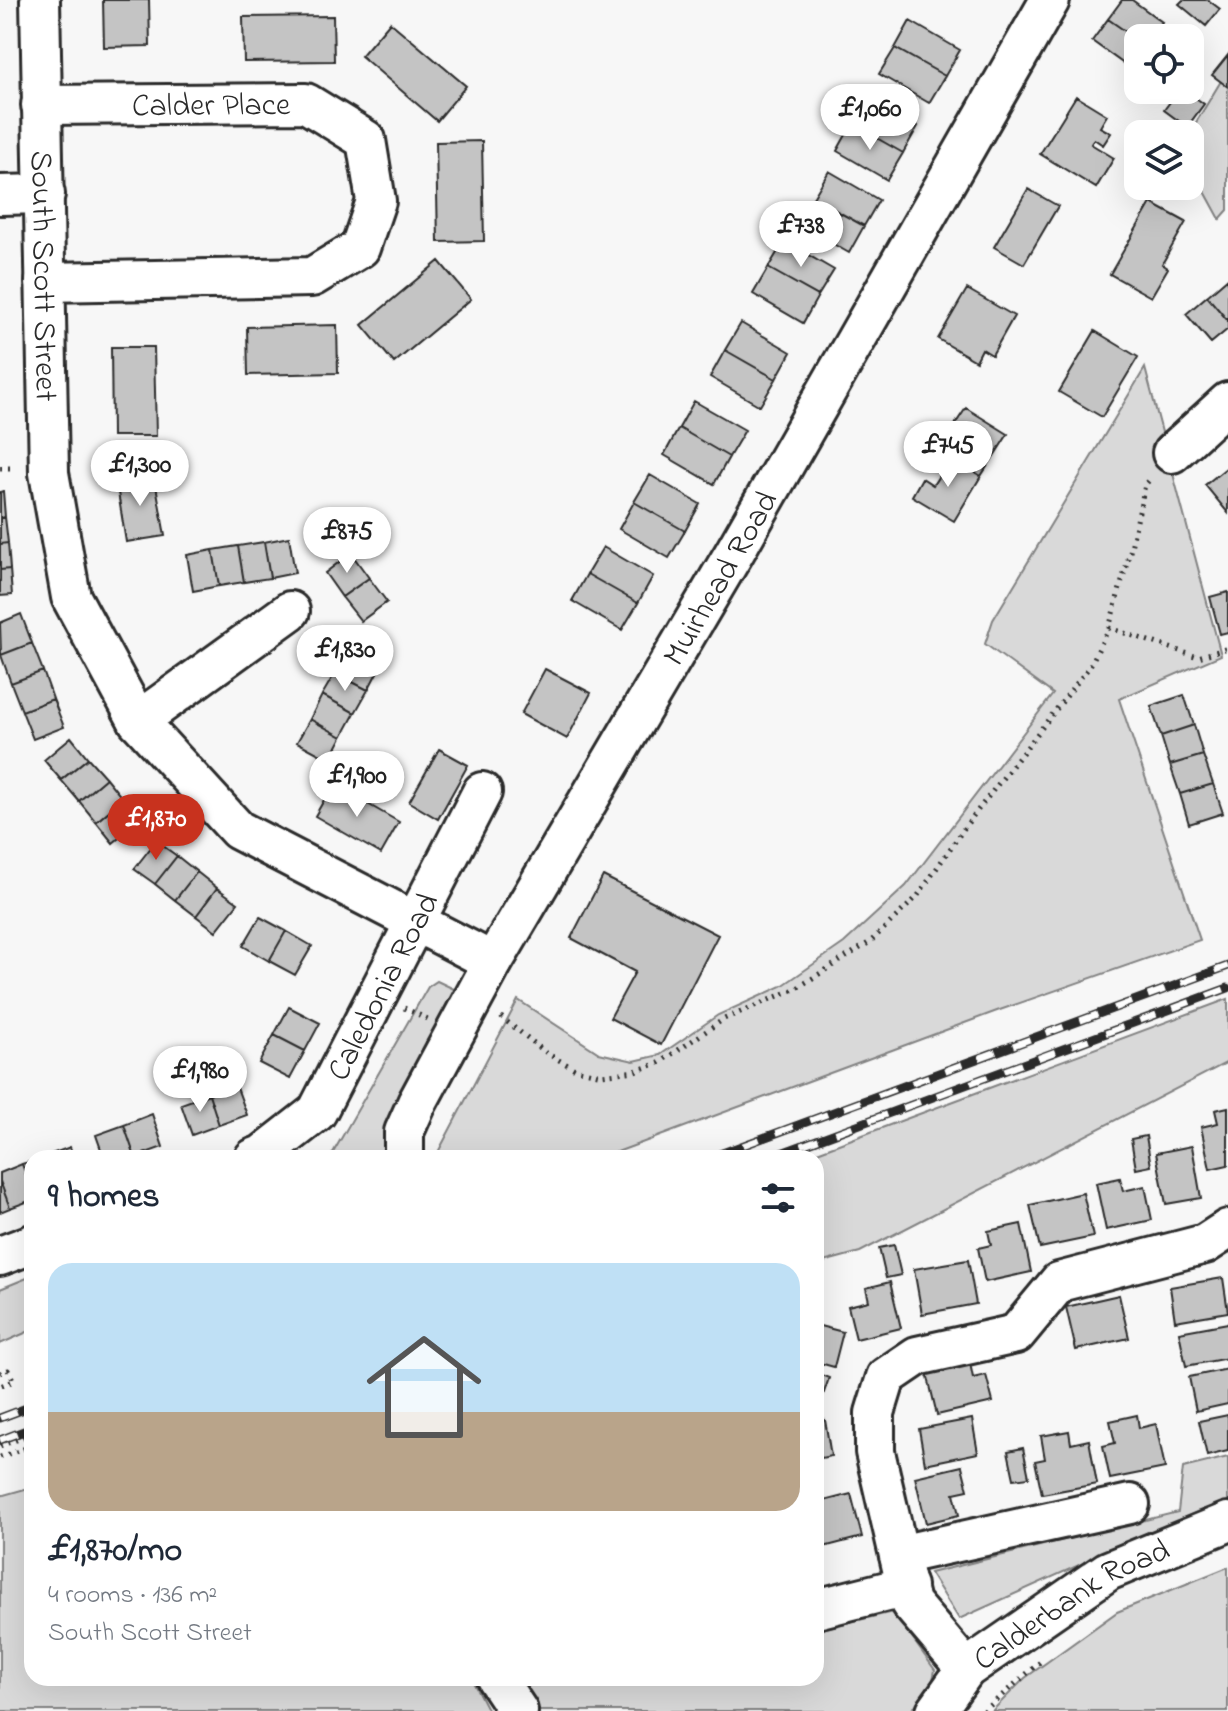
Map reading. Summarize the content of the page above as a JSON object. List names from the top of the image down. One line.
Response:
{"streets":{"street":["Calder Place","South Scott Street","Muirhead Road","Caledonia Road","Calderbank Road"]},"crossings":[["Calder Place","South Scott Street"],["South Scott Street","Muirhead Road"],["South Scott Street","Caledonia Road"]],"page":{"price":["£1,060","£738","£745","£1,300","£875","£1,830","£1,900","£1,870","£1,980"],"heading":"9 homes","list":[{"name":"£1,870/mo","note":"4 rooms · 136 m² · South Scott Street"}]}}
